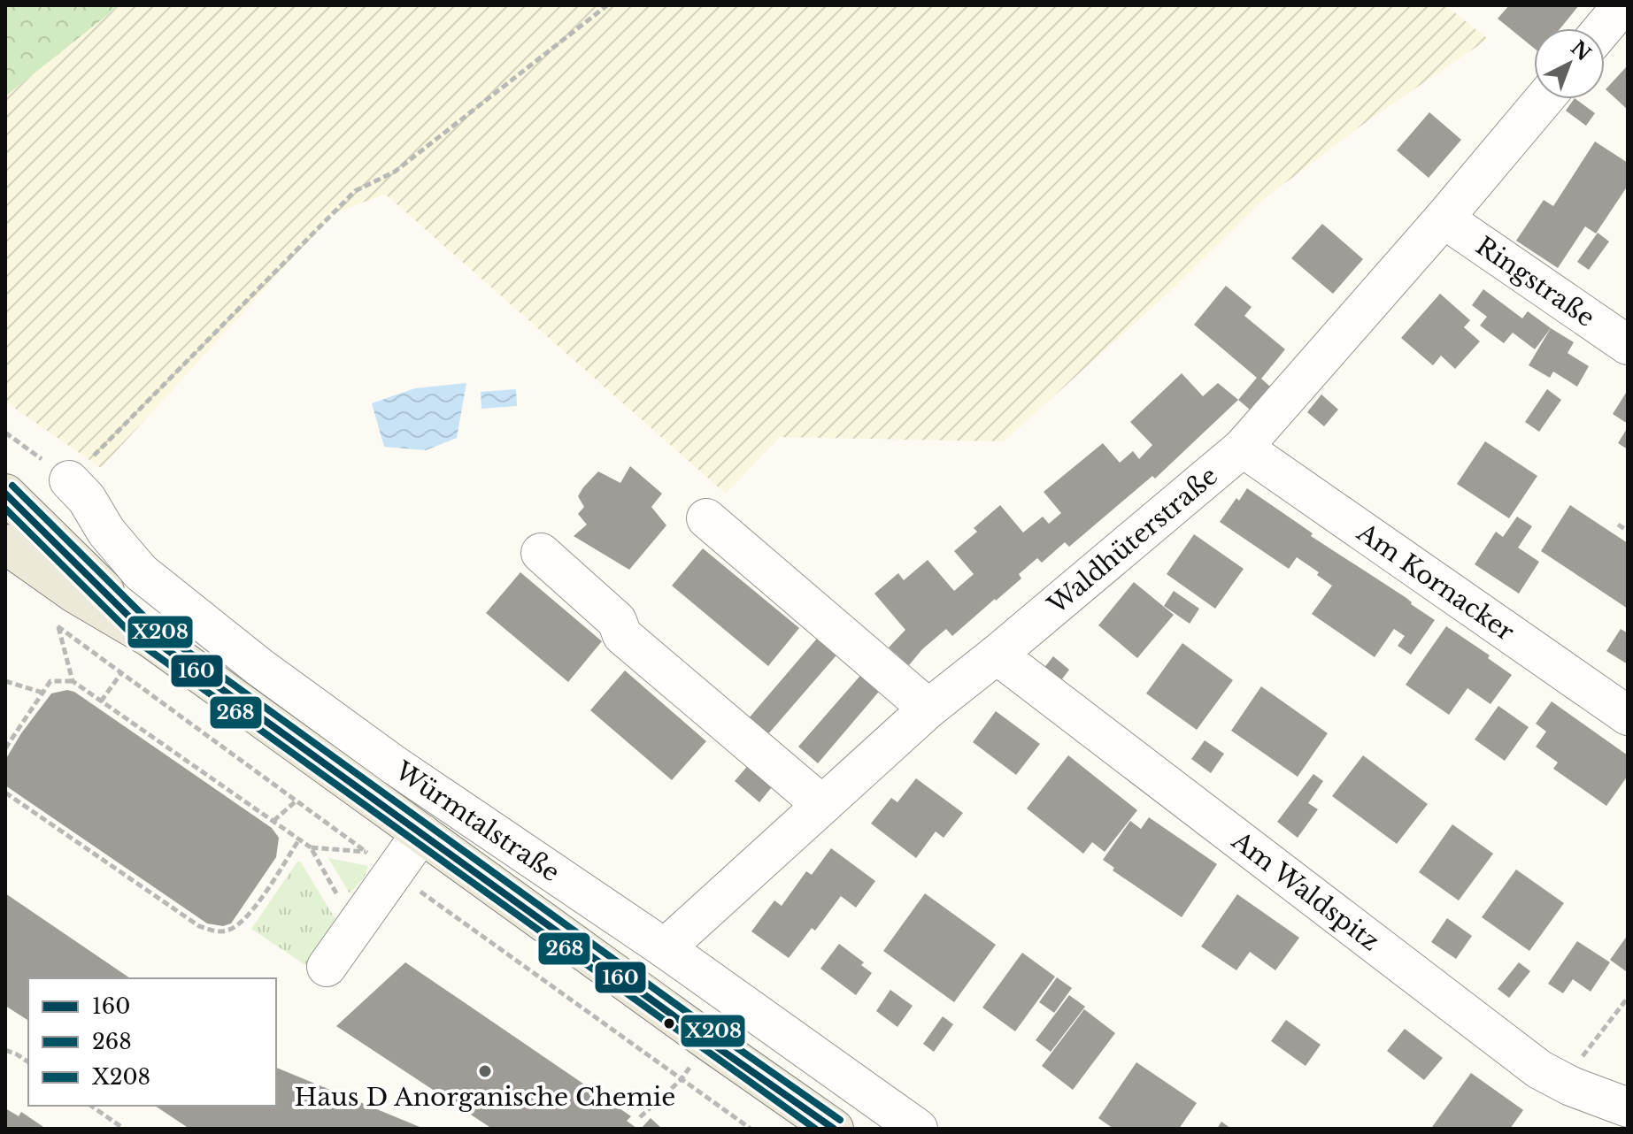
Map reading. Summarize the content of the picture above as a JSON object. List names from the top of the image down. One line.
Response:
{"streets":{"main road":["Würmtalstraße"],"street":["Ringstraße","Waldhüterstraße","Am Kornacker","Am Waldspitz"]},"crossings":[["Ringstraße","Waldhüterstraße"],["Waldhüterstraße","Am Kornacker"],["Waldhüterstraße","Würmtalstraße"],["Waldhüterstraße","Am Waldspitz"]],"places":["Haus D Anorganische Chemie"],"lines":["transit line X208","transit line 160","transit line 268"],"legend":["160","268","X208"],"north":"top right"}
